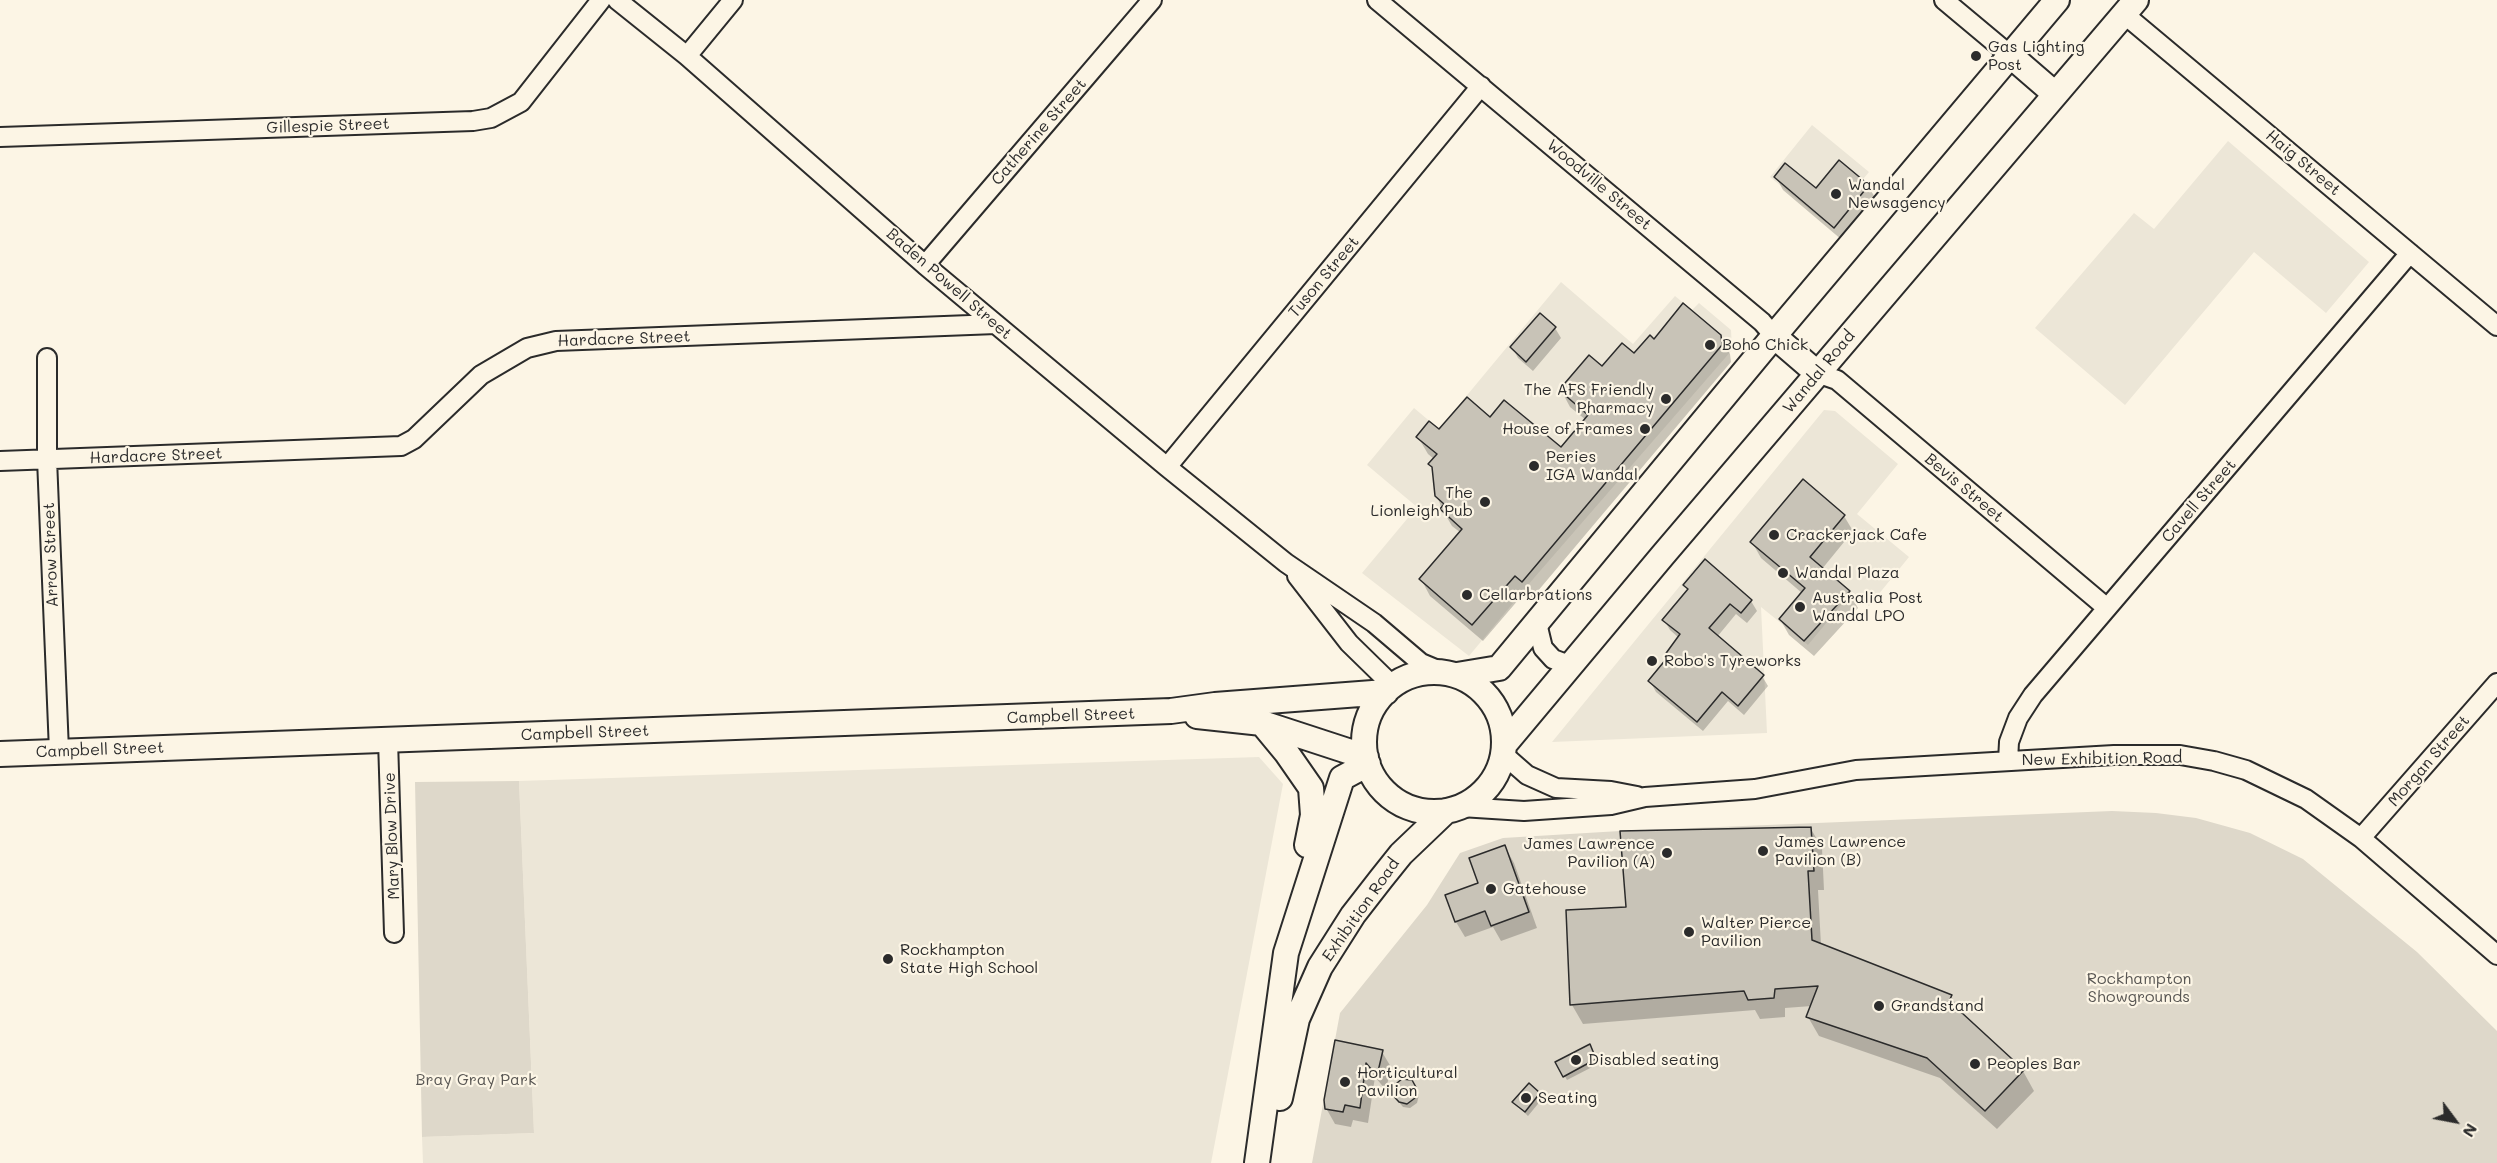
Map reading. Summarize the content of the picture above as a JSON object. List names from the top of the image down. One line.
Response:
{"streets":{"street":["Gillespie Street","Catherine Street","Haig Street","Woodville Street","Tuson Street","Baden Powell Street","Hardacre Street","Wandal Road","Bevis Street","Cavell Street","Arrow Street","Campbell Street","New Exhibition Road","Morgan Street","Mary Blow Drive","Exhibition Road"]},"crossings":[["Catherine Street","Baden Powell Street"],["Haig Street","Wandal Road"],["Haig Street","Cavell Street"],["Woodville Street","Tuson Street"],["Woodville Street","Wandal Road"],["Woodville Street","Bevis Street"],["Tuson Street","Baden Powell Street"],["Baden Powell Street","Hardacre Street"],["Baden Powell Street","Wandal Road"],["Baden Powell Street","Campbell Street"],["Baden Powell Street","New Exhibition Road"],["Baden Powell Street","Exhibition Road"],["Hardacre Street","Arrow Street"],["Wandal Road","Bevis Street"],["Wandal Road","Campbell Street"],["Wandal Road","New Exhibition Road"],["Wandal Road","Exhibition Road"],["Bevis Street","Cavell Street"],["Cavell Street","New Exhibition Road"],["Arrow Street","Campbell Street"],["Campbell Street","New Exhibition Road"],["Campbell Street","Mary Blow Drive"],["Campbell Street","Exhibition Road"],["New Exhibition Road","Morgan Street"],["New Exhibition Road","Exhibition Road"]],"parks":["Rockhampton Showgrounds","Bray Gray Park"],"places":["Gas Lighting Post","Wandal Newsagency","Boho Chick","The AFS Friendly Pharmacy","House of Frames","Peries IGA Wandal","The Lionleigh Pub","Crackerjack Cafe","Wandal Plaza","Cellarbrations","Australia Post Wandal LPO","Robo's Tyreworks","James Lawrence Pavilion (B)","James Lawrence Pavilion (A)","Gatehouse","Walter Pierce Pavilion","Rockhampton State High School","Grandstand","Disabled seating","Peoples Bar","Horticultural Pavilion","Seating"],"north":"bottom right"}
